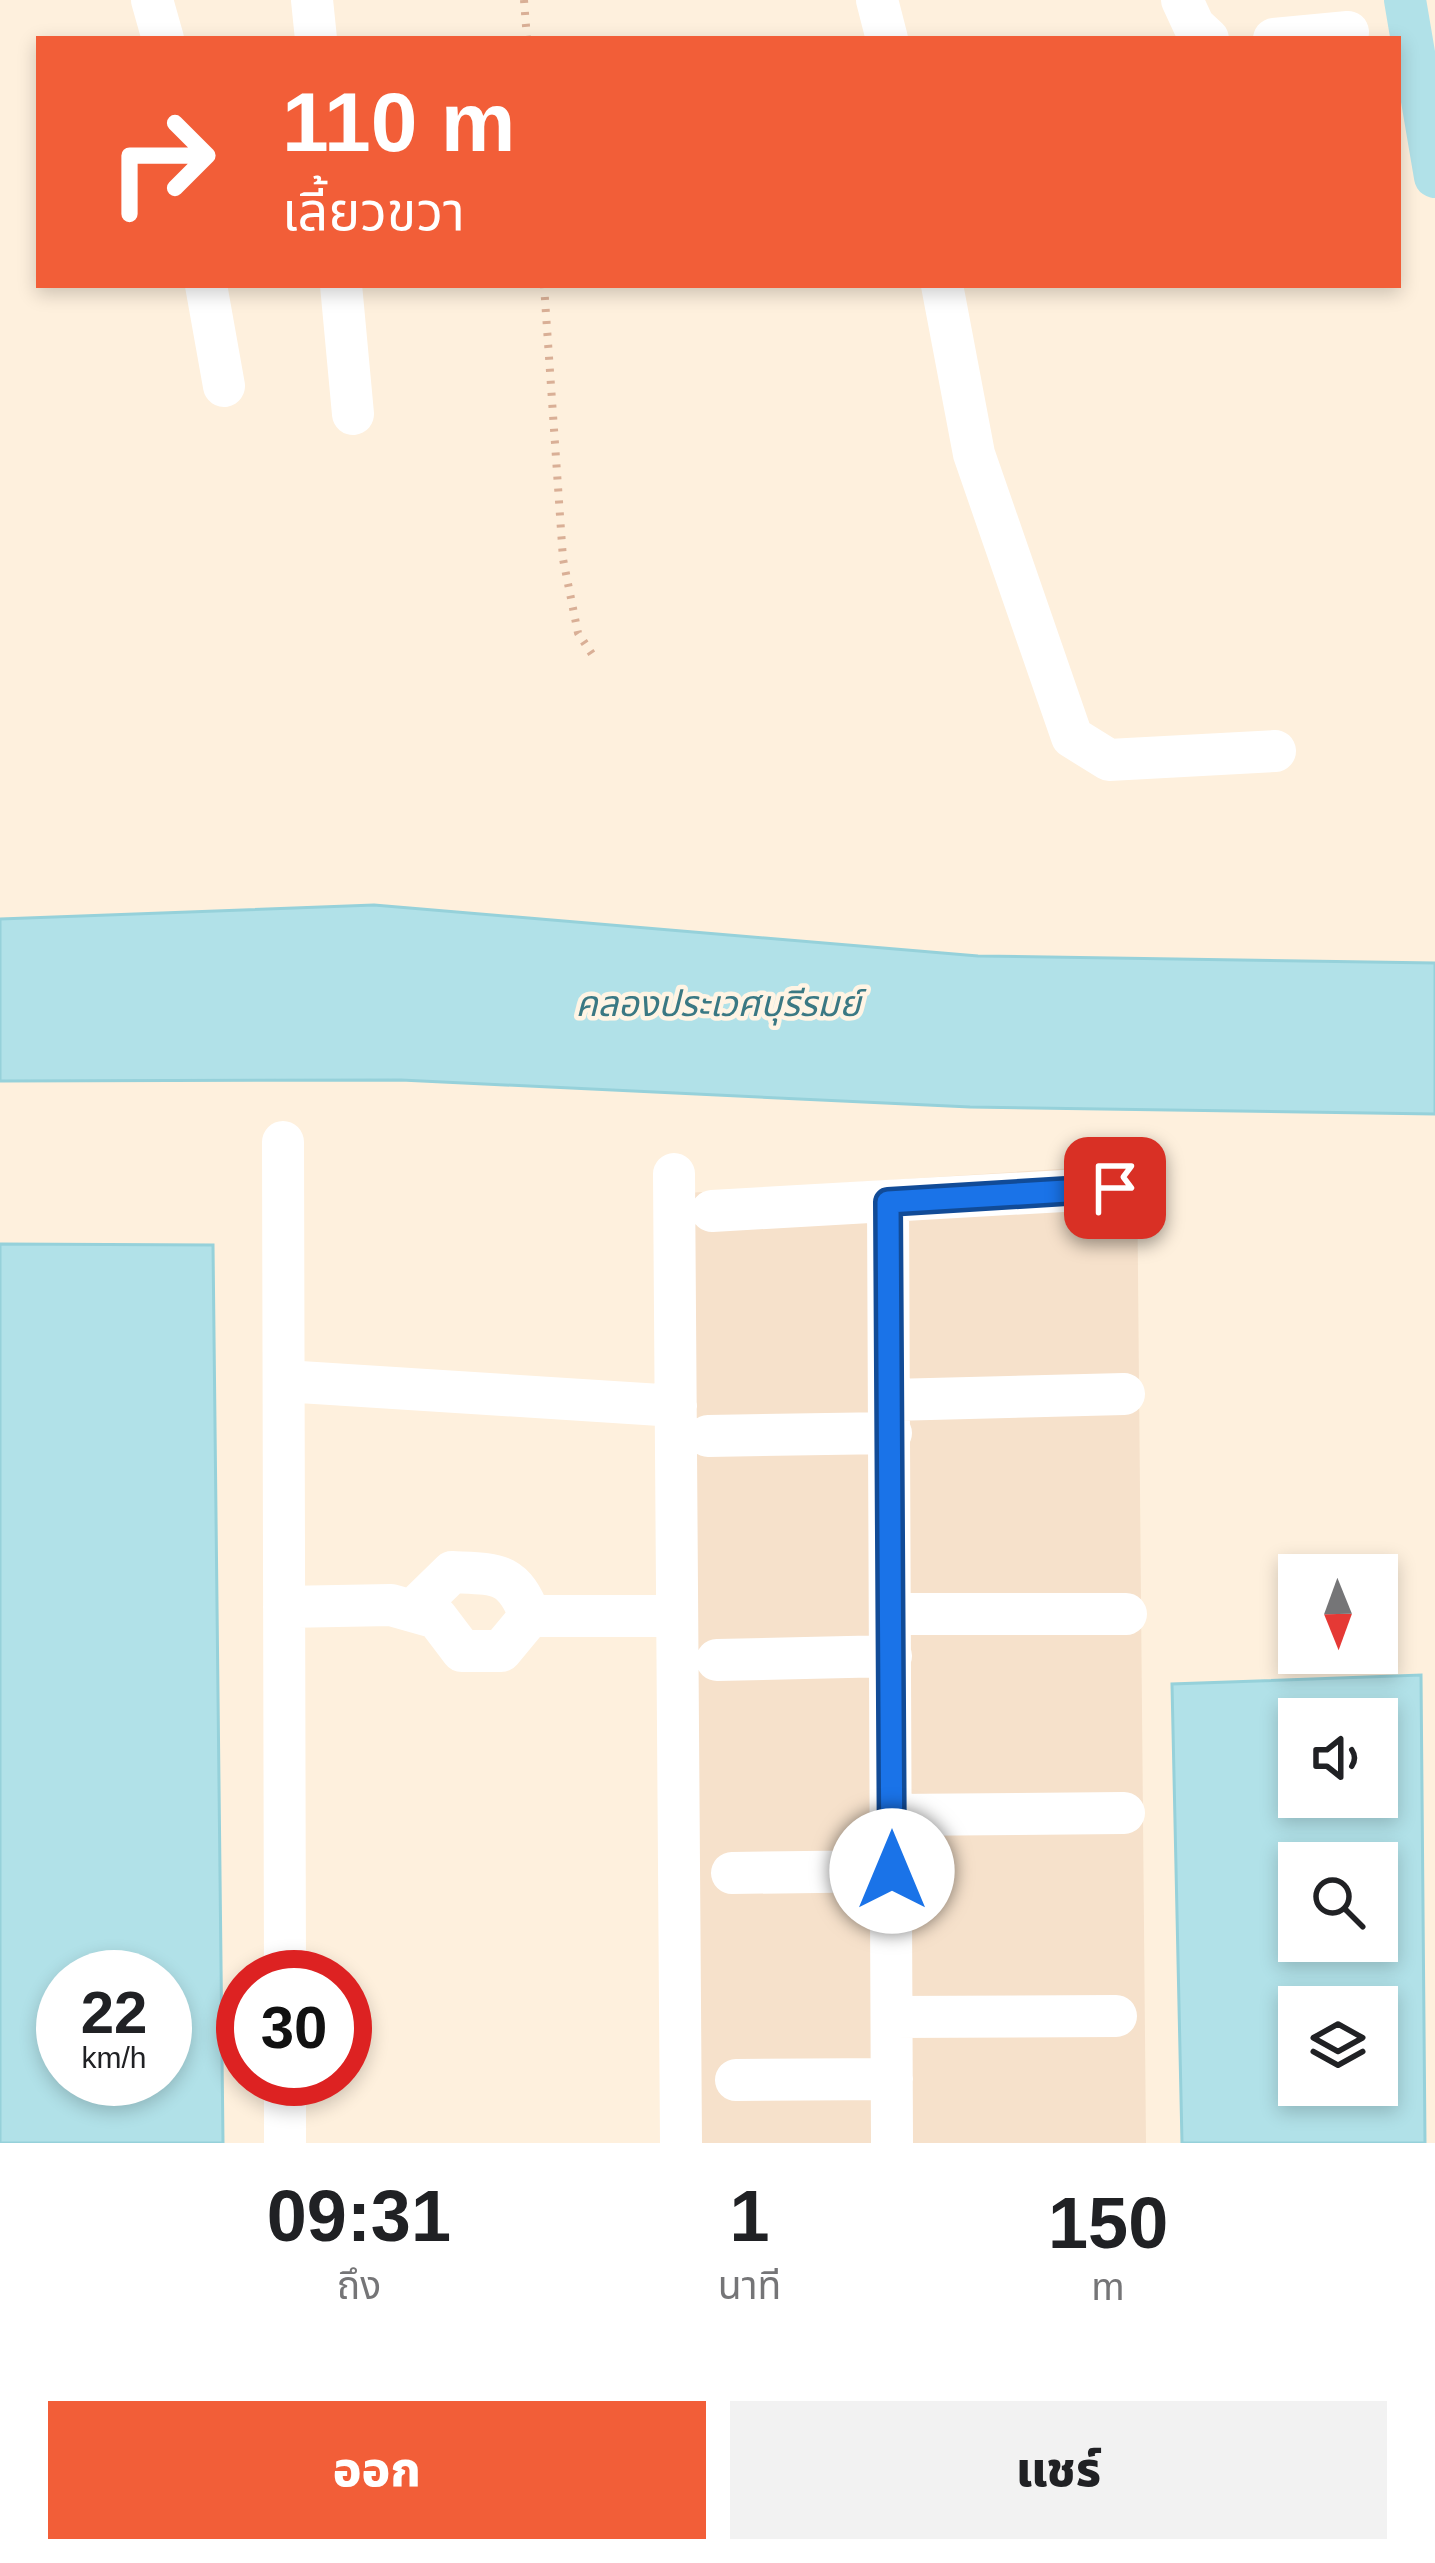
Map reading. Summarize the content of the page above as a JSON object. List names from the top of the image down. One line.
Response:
{"water":["คลองประเวศบุรีรมย์"],"north":"bottom","page":{"turn":["110 m","เลี้ยวขวา"],"speed":"22 km/h","limit":"30","eta":["09:31","ถึง","1","นาที","150","m"],"buttons":["ออก","แชร์"]}}
